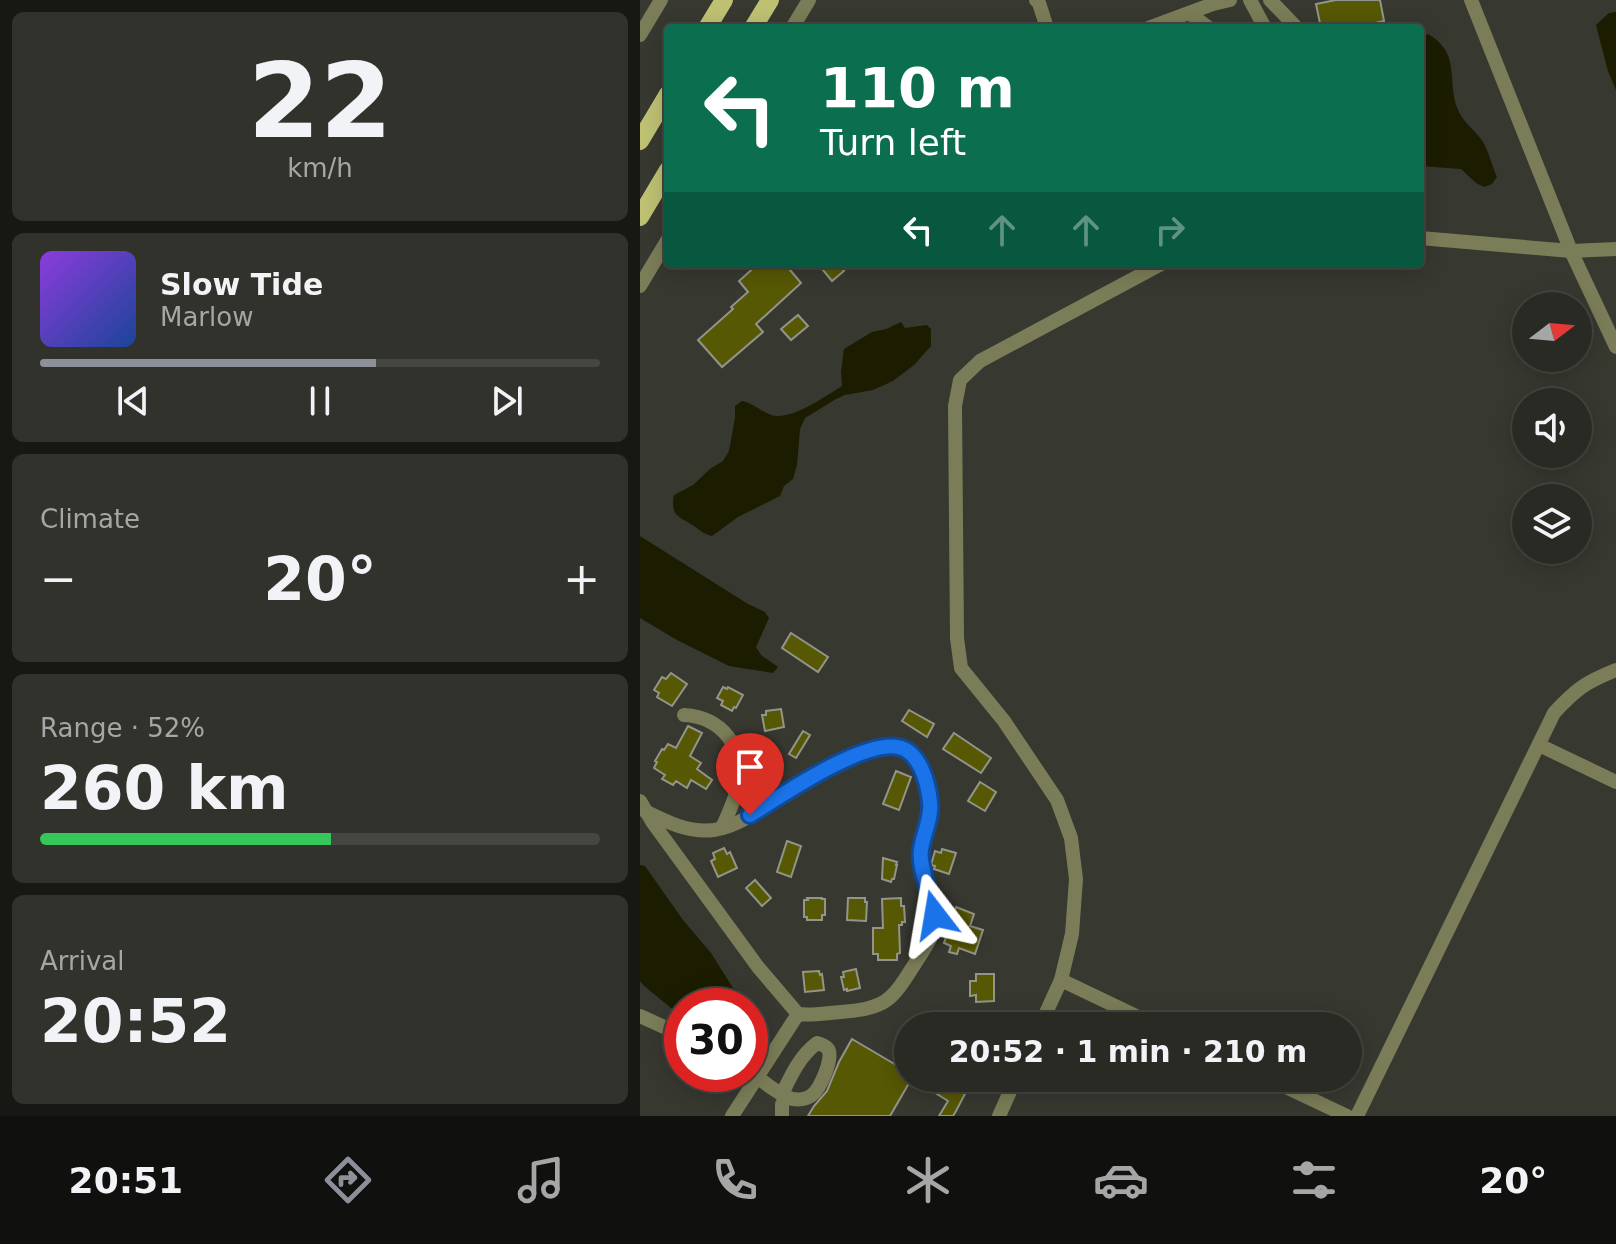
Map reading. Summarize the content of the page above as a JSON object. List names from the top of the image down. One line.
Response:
{"north":"right","page":{"tile":[["22","km/h"],"Climate",["Range · 52%","260 km"],["Arrival","20:52"]],"turn":["110 m","Turn left"],"song":["Slow Tide","Marlow"],"heat":["−","20°","+"],"limit":"30","trip":"20:52 · 1 min · 210 m","tabs":["20:51","20°"]}}
